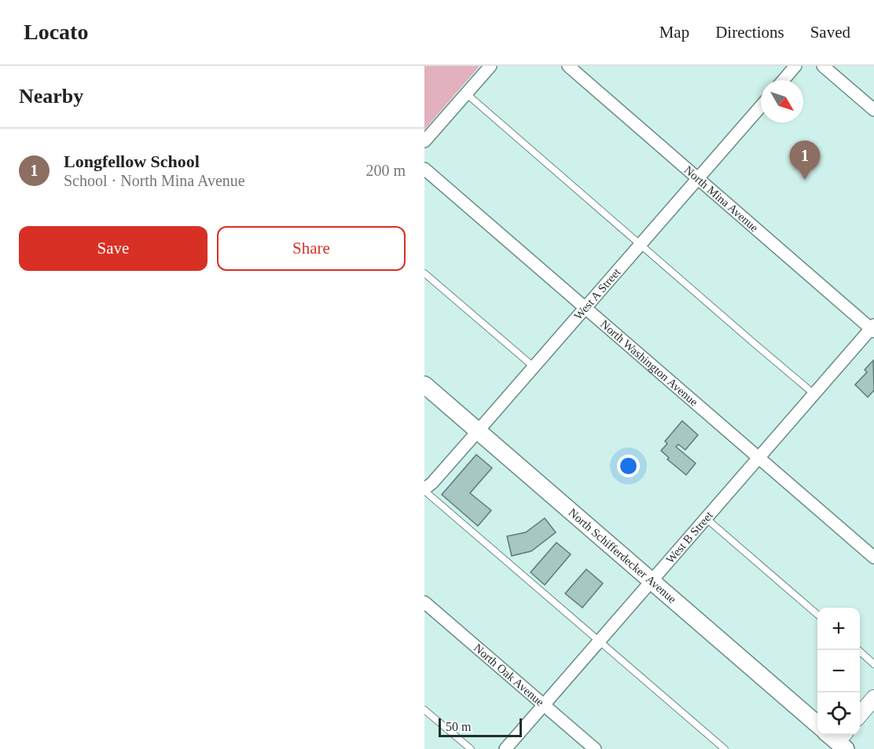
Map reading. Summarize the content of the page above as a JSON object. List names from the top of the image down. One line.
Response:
{"streets":{"main road":["North Schifferdecker Avenue"],"street":["North Mina Avenue","West A Street","North Washington Avenue","West B Street","North Oak Avenue"]},"crossings":[["North Mina Avenue","West A Street"],["North Mina Avenue","West B Street"],["West A Street","North Washington Avenue"],["West A Street","North Schifferdecker Avenue"],["North Washington Avenue","West B Street"],["West B Street","North Schifferdecker Avenue"],["West B Street","North Oak Avenue"]],"scale_bar":"50 m","north":"bottom right","page":{"header":"Locato","nav":["Map","Directions","Saved"],"heading":"Nearby","list":[{"mark":"1","name":"Longfellow School","note":"School · North Mina Avenue","value":"200 m"}],"pins":"1","buttons":["Save","Share"],"map_buttons":["+","−"],"scale":"50 m"}}
